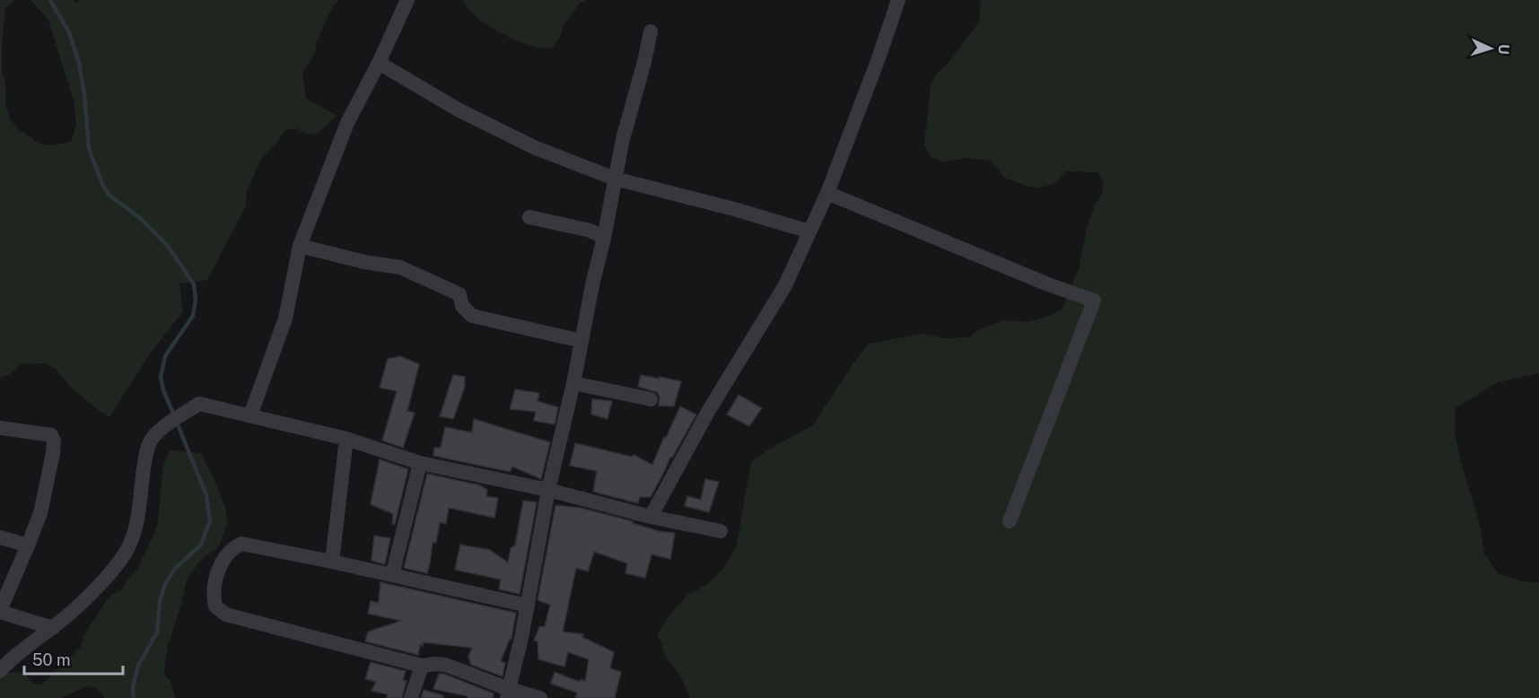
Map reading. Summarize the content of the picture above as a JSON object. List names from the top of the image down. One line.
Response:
{"scale_bar":"50 m","north":"right"}
